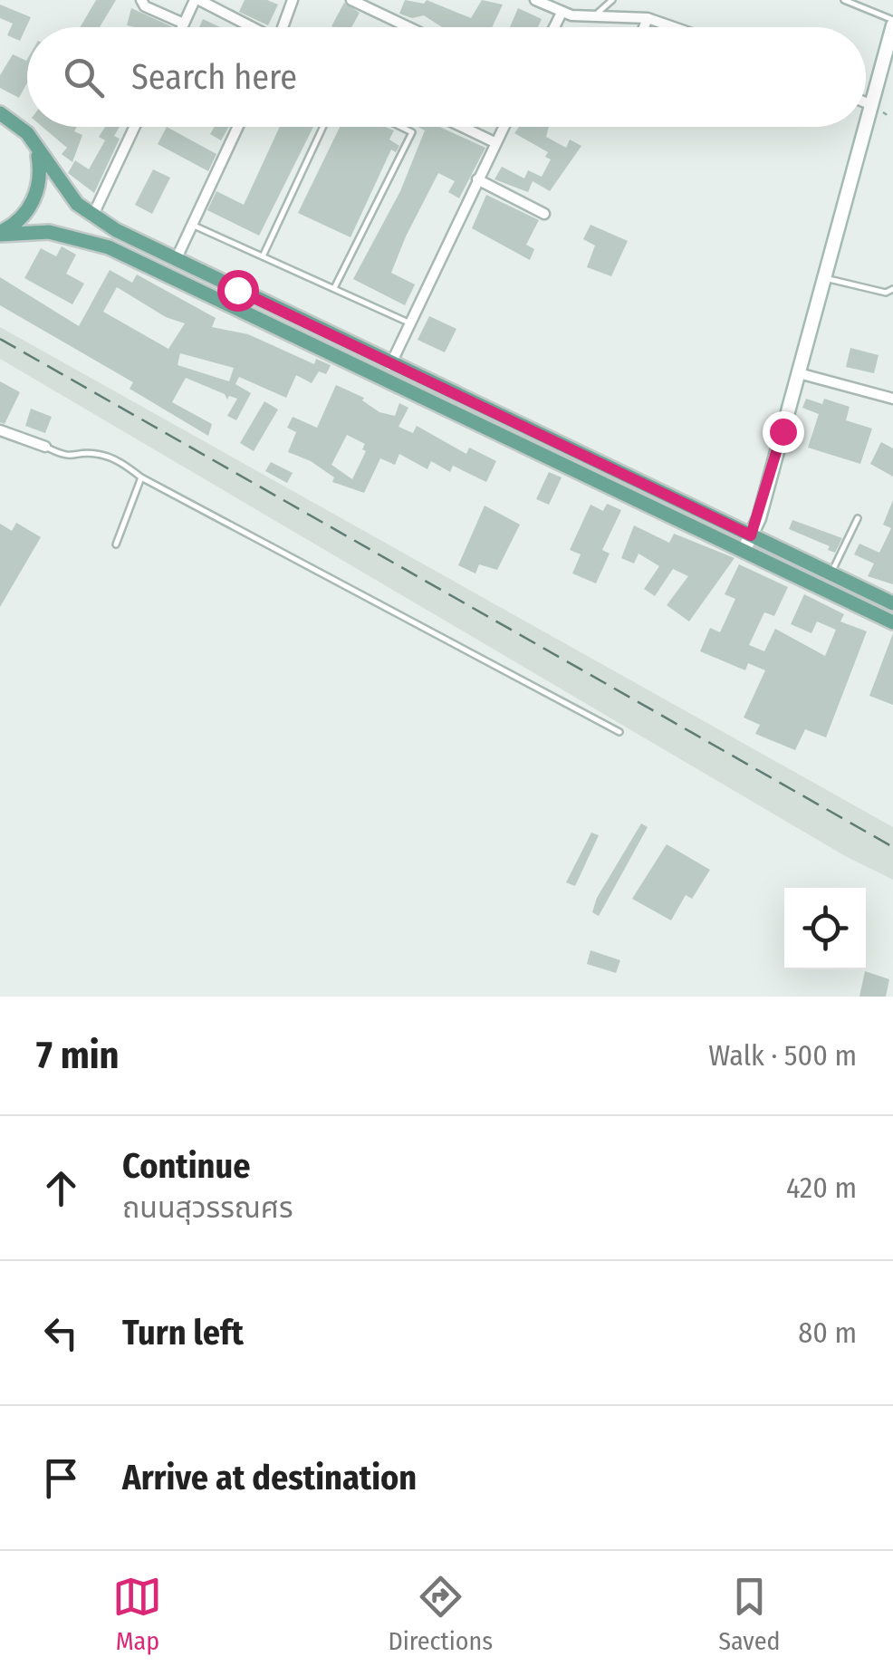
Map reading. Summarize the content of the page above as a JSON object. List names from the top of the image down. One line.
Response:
{"page":{"search":"Search here","heading":["7 min","Walk · 500 m"],"list":[["Continue","ถนนสุวรรณศร","420 m"],["Turn left","80 m"],"Arrive at destination"],"nav":["Map","Directions","Saved"]}}
